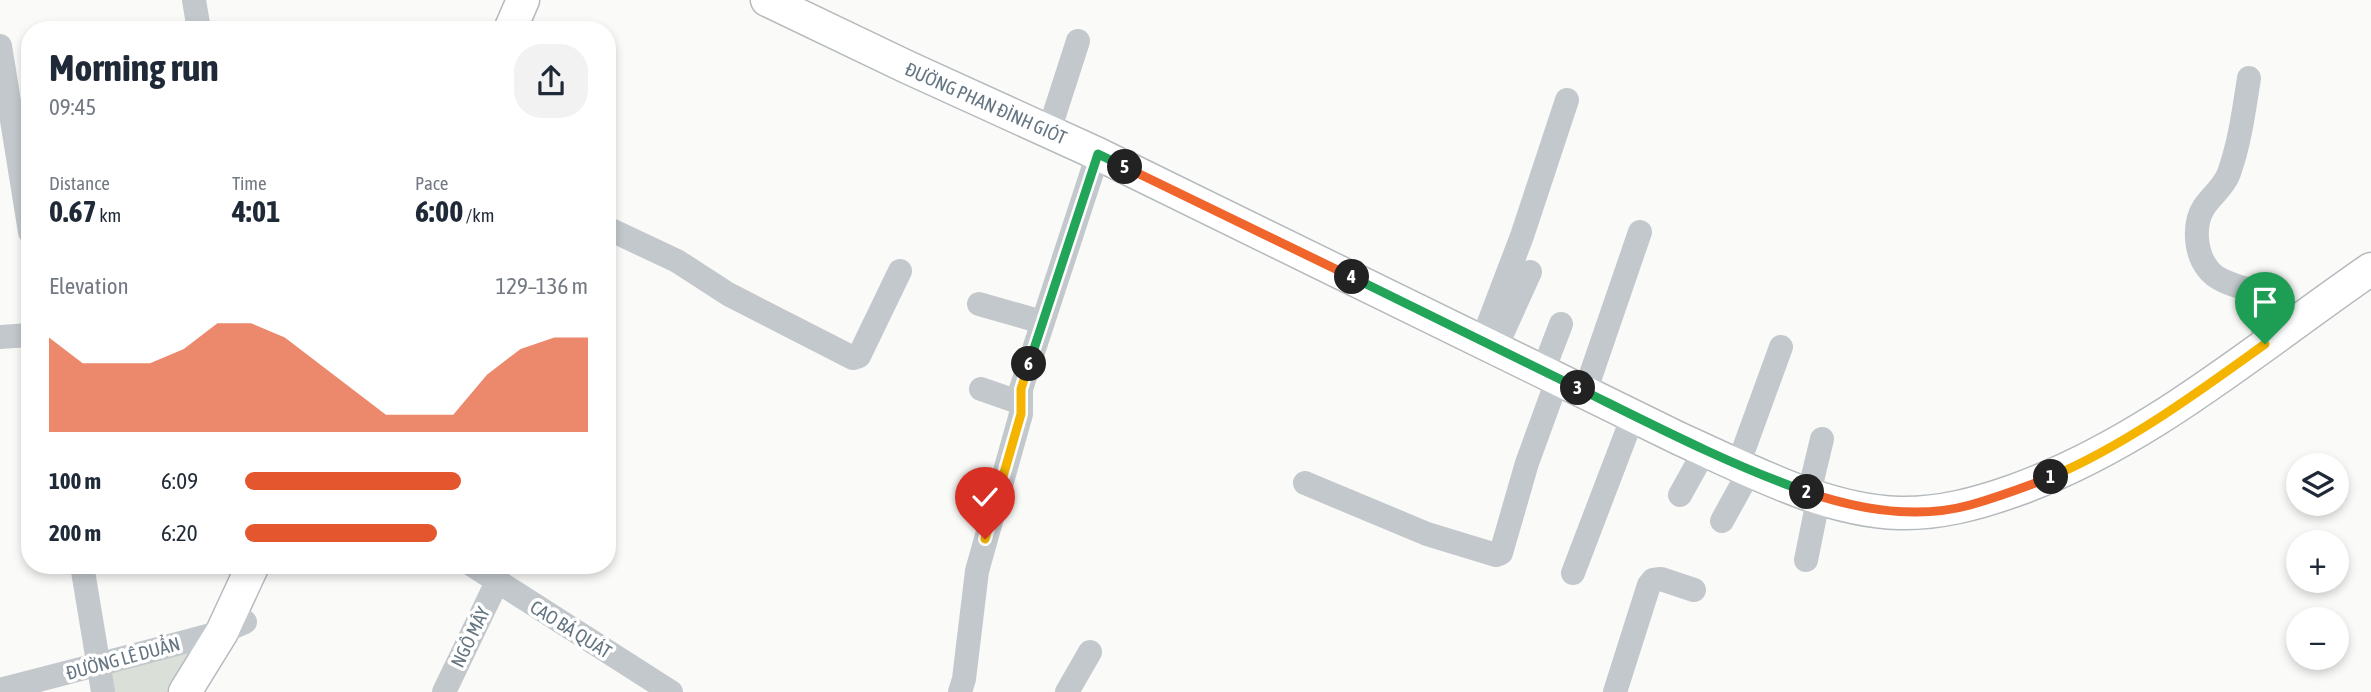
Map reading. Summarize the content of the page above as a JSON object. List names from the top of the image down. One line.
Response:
{"streets":{"main road":["ĐƯỜNG PHAN ĐÌNH GIÓT"],"street":["CAO BÁ QUÁT","NGÔ MÂY","ĐƯỜNG LÊ DUẨN"]},"page":{"heading":["Morning run","09:45"],"stats":[["Distance","0.67 km"],["Time","4:01"],["Pace","6:00 /km"]],"pins":["5","4","6","3","1","2"],"chart":["Elevation","129–136 m"],"map_buttons":["+","−"],"list":[{"name":"100 m","note":"6:09"},{"name":"200 m","note":"6:20"}]}}
